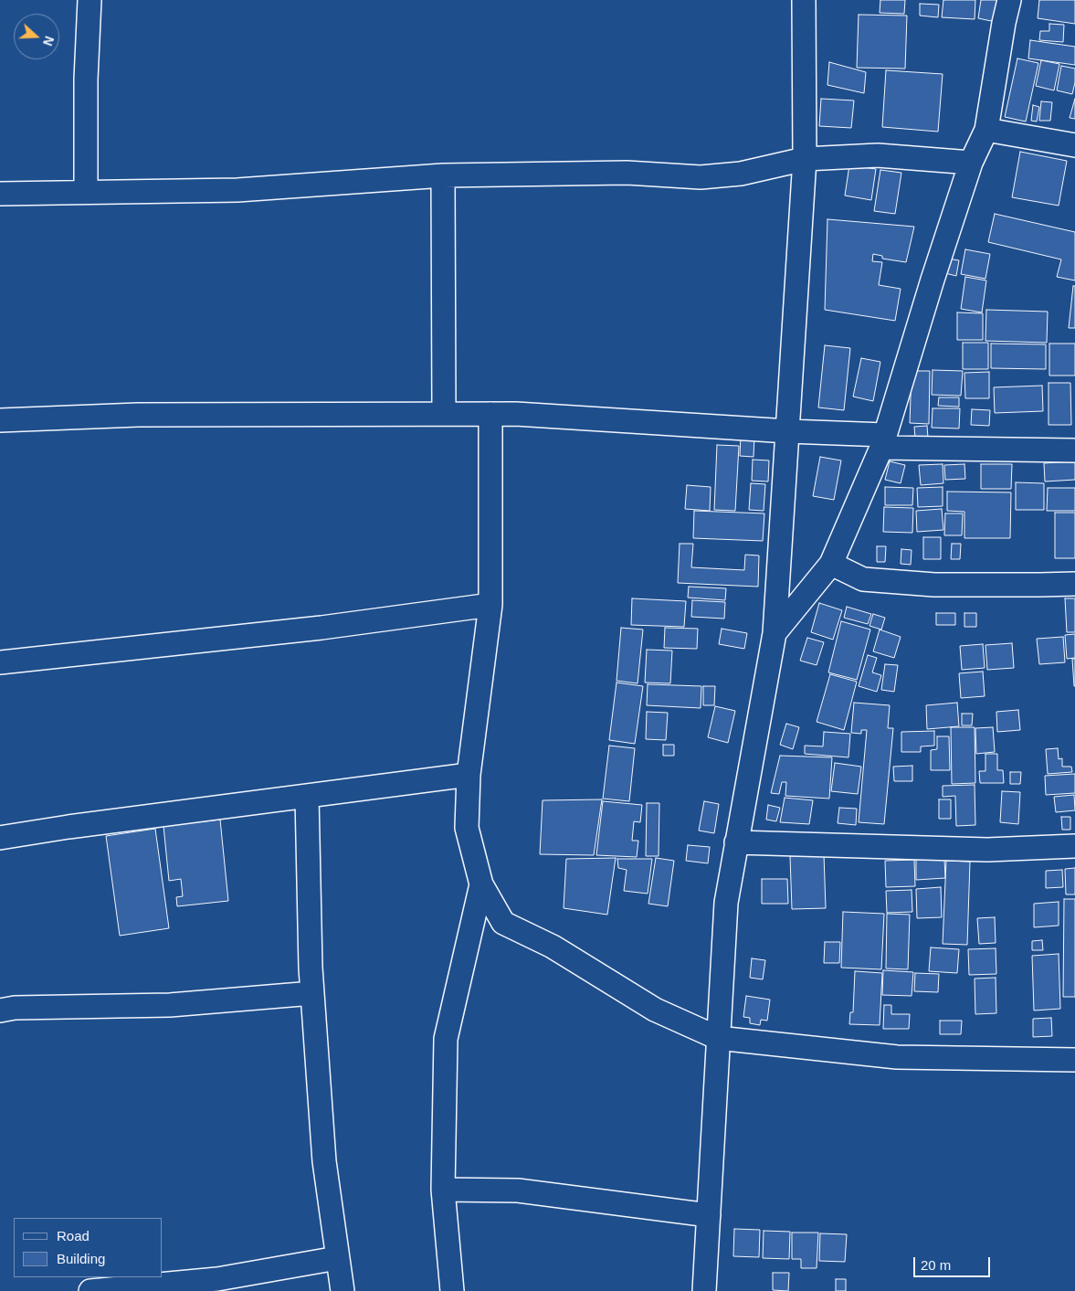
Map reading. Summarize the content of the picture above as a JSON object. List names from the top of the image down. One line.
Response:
{"legend":["Road","Building"],"scale_bar":"20 m","north":"right"}
